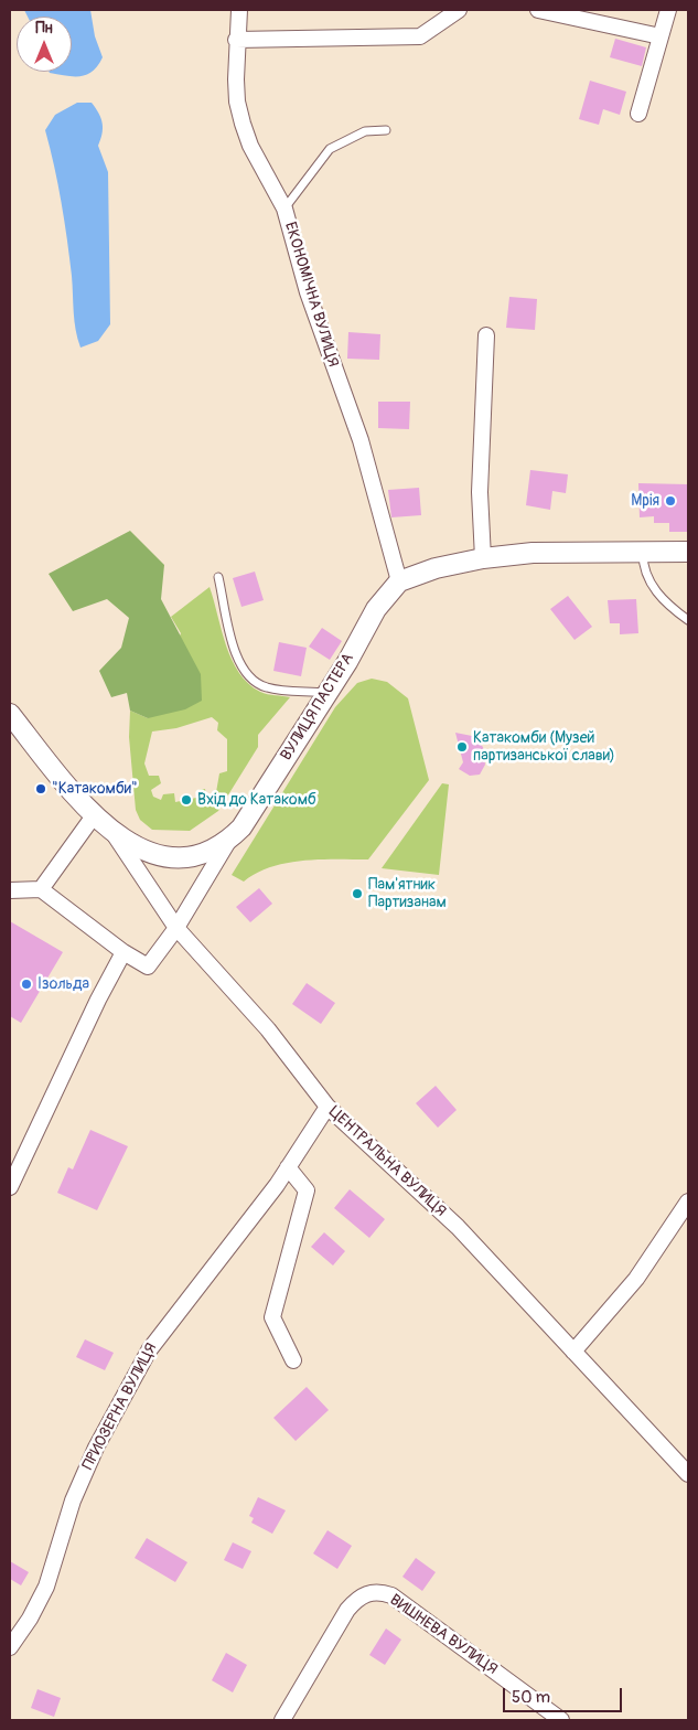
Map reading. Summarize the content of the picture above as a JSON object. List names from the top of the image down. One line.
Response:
{"streets":{"street":["ЕКОНОМІЧНА ВУЛИЦЯ","ВУЛИЦЯ ПАСТЕРА","ЦЕНТРАЛЬНА ВУЛИЦЯ","ПРИОЗЕРНА ВУЛИЦЯ","ВИШНЕВА ВУЛИЦЯ"]},"crossings":[["ЕКОНОМІЧНА ВУЛИЦЯ","ВУЛИЦЯ ПАСТЕРА"],["ВУЛИЦЯ ПАСТЕРА","ЦЕНТРАЛЬНА ВУЛИЦЯ"],["ЦЕНТРАЛЬНА ВУЛИЦЯ","ПРИОЗЕРНА ВУЛИЦЯ"]],"places":["Мрія","Катакомби (Музей партизанської слави)","\"Катакомби\"","Вхід до Катакомб","Пам'ятник Партизанам","Ізольда"],"scale_bar":"50 m","north":"top"}
